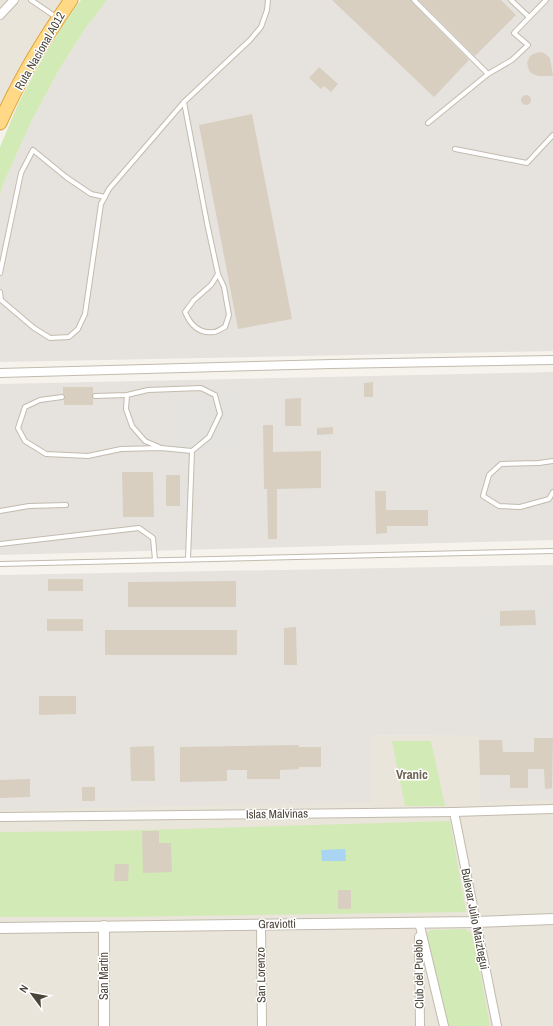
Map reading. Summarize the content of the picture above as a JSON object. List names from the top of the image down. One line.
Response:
{"streets":{"highway":["Ruta Nacional A012"],"street":["Islas Malvinas","Bulevar Julio Maiztegui","Graviotti","Club del Pueblo","San Lorenzo","San Martín"]},"crossings":[["Islas Malvinas","Bulevar Julio Maiztegui"],["Bulevar Julio Maiztegui","Graviotti"],["Graviotti","Club del Pueblo"],["Graviotti","San Lorenzo"],["Graviotti","San Martín"]],"districts":["Vranic"],"north":"top left"}
